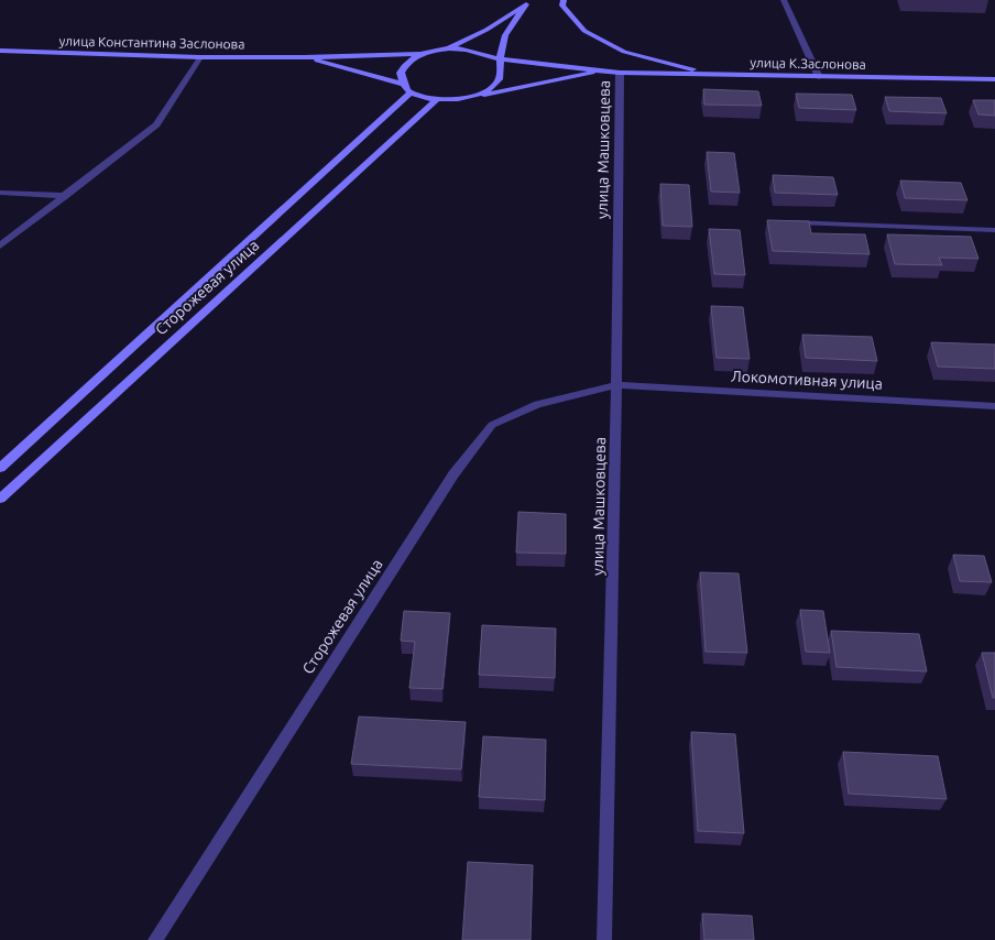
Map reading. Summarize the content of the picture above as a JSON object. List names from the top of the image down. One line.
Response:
{"streets":{"main road":["улица Константина Заслонова","улица К.Заслонова","Сторожевая улица"],"street":["улица Машковцева","Локомотивная улица"]},"crossings":[["улица К.Заслонова","улица Машковцева"],["улица Машковцева","Сторожевая улица"],["улица Машковцева","Локомотивная улица"],["Сторожевая улица","Локомотивная улица"]]}
